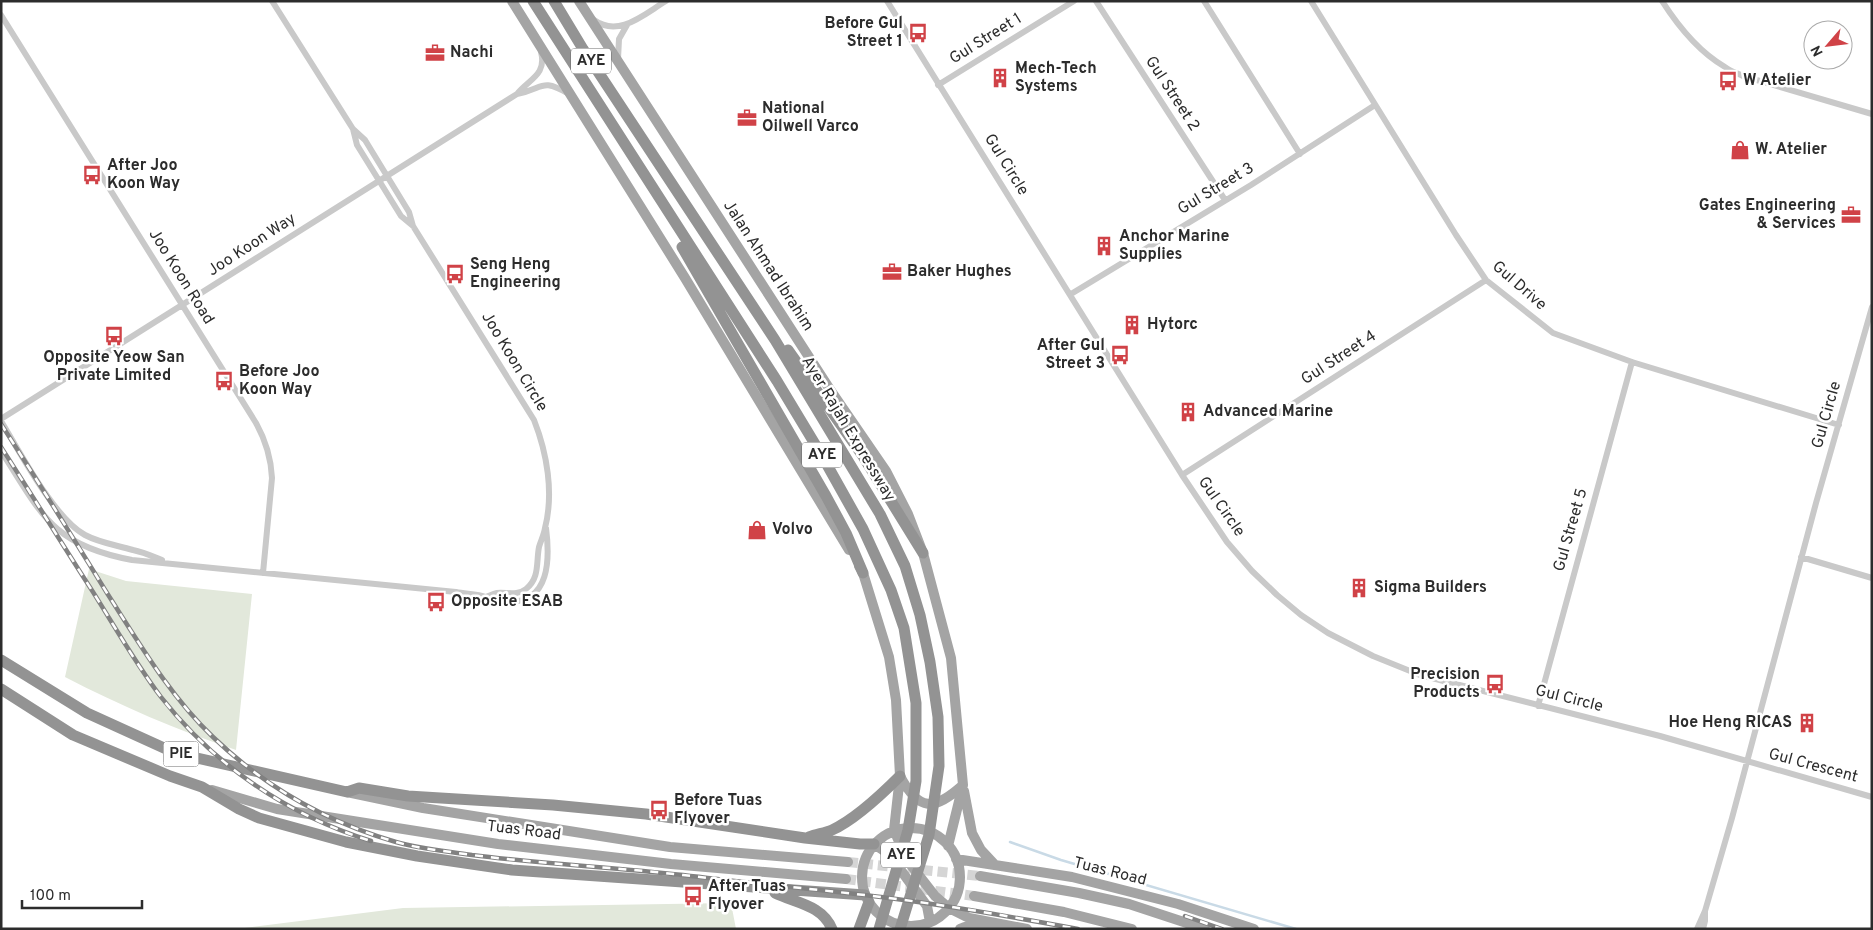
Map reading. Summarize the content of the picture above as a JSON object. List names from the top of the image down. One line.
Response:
{"streets":{"highway":["AYE","Ayer Rajah Expressway","PIE"],"main road":["Jalan Ahmad Ibrahim","Tuas Road"],"street":["Gul Street 1","Gul Street 2","Gul Circle","Gul Street 3","Joo Koon Way","Joo Koon Road","Gul Drive","Gul Street 4","Joo Koon Circle","Gul Street 5","Gul Crescent"]},"crossings":[["Gul Street 1","Gul Circle"],["Gul Street 2","Gul Street 3"],["Gul Circle","Gul Street 3"],["Gul Circle","Gul Drive"],["Gul Circle","Gul Street 4"],["Gul Circle","Gul Street 5"],["Gul Circle","Gul Crescent"],["Gul Street 3","Gul Drive"],["Joo Koon Way","Joo Koon Road"],["Joo Koon Way","Joo Koon Circle"],["Joo Koon Road","Joo Koon Circle"],["Gul Drive","Gul Street 4"],["Gul Drive","Gul Street 5"],["PIE","Tuas Road"]],"places":{"bus stop":["Before Gul Street 1","W Atelier","After Joo Koon Way","Seng Heng Engineering","Opposite Yeow San Private Limited","After Gul Street 3","Before Joo Koon Way","Opposite ESAB","Precision Products","Before Tuas Flyover","After Tuas Flyover"],"office":["Nachi","National Oilwell Varco","Gates Engineering & Services","Baker Hughes"],"building":["Mech-Tech Systems","Anchor Marine Supplies","Hytorc","Advanced Marine","Sigma Builders","Hoe Heng RICAS"],"shop":["W. Atelier","Volvo"]},"scale_bar":"100 m","north":"bottom left"}
